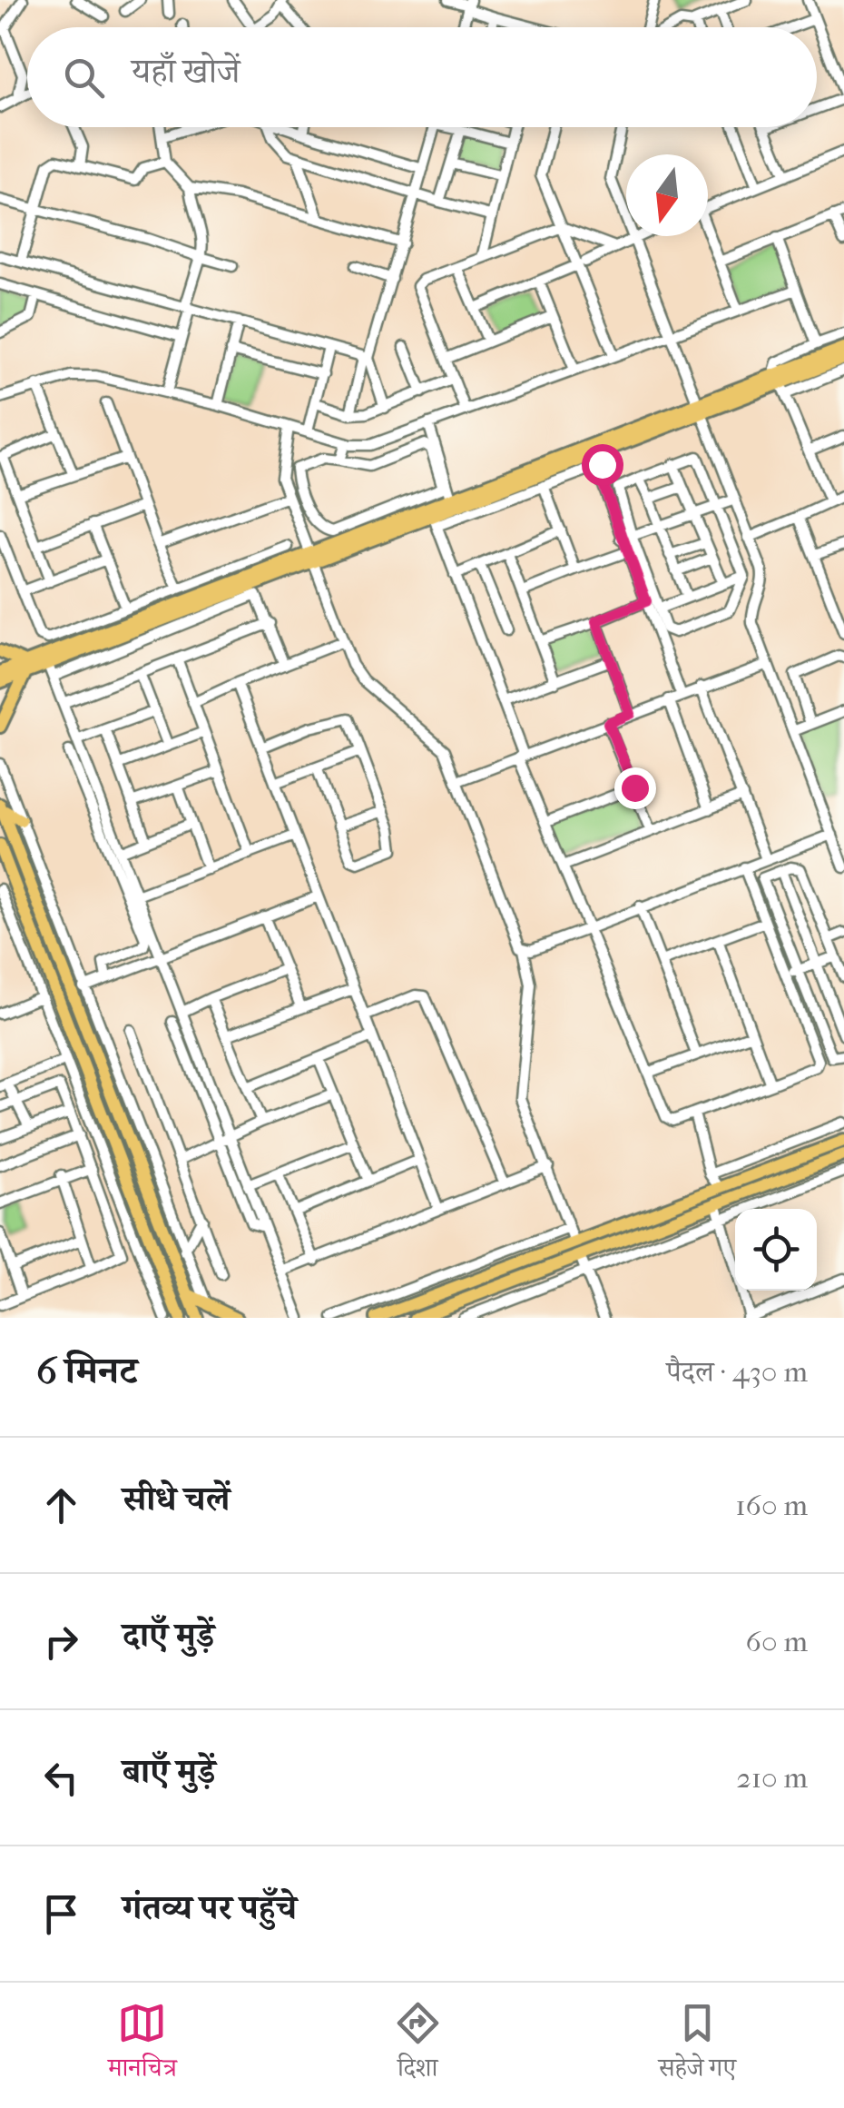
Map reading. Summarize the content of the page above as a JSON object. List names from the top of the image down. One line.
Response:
{"north":"bottom","page":{"search":"यहाँ खोजें","heading":["6 मिनट","पैदल · 430 m"],"list":[["सीधे चलें","160 m"],["दाएँ मुड़ें","60 m"],["बाएँ मुड़ें","210 m"],"गंतव्य पर पहुँचे"],"nav":["मानचित्र","दिशा","सहेजे गए"]}}
